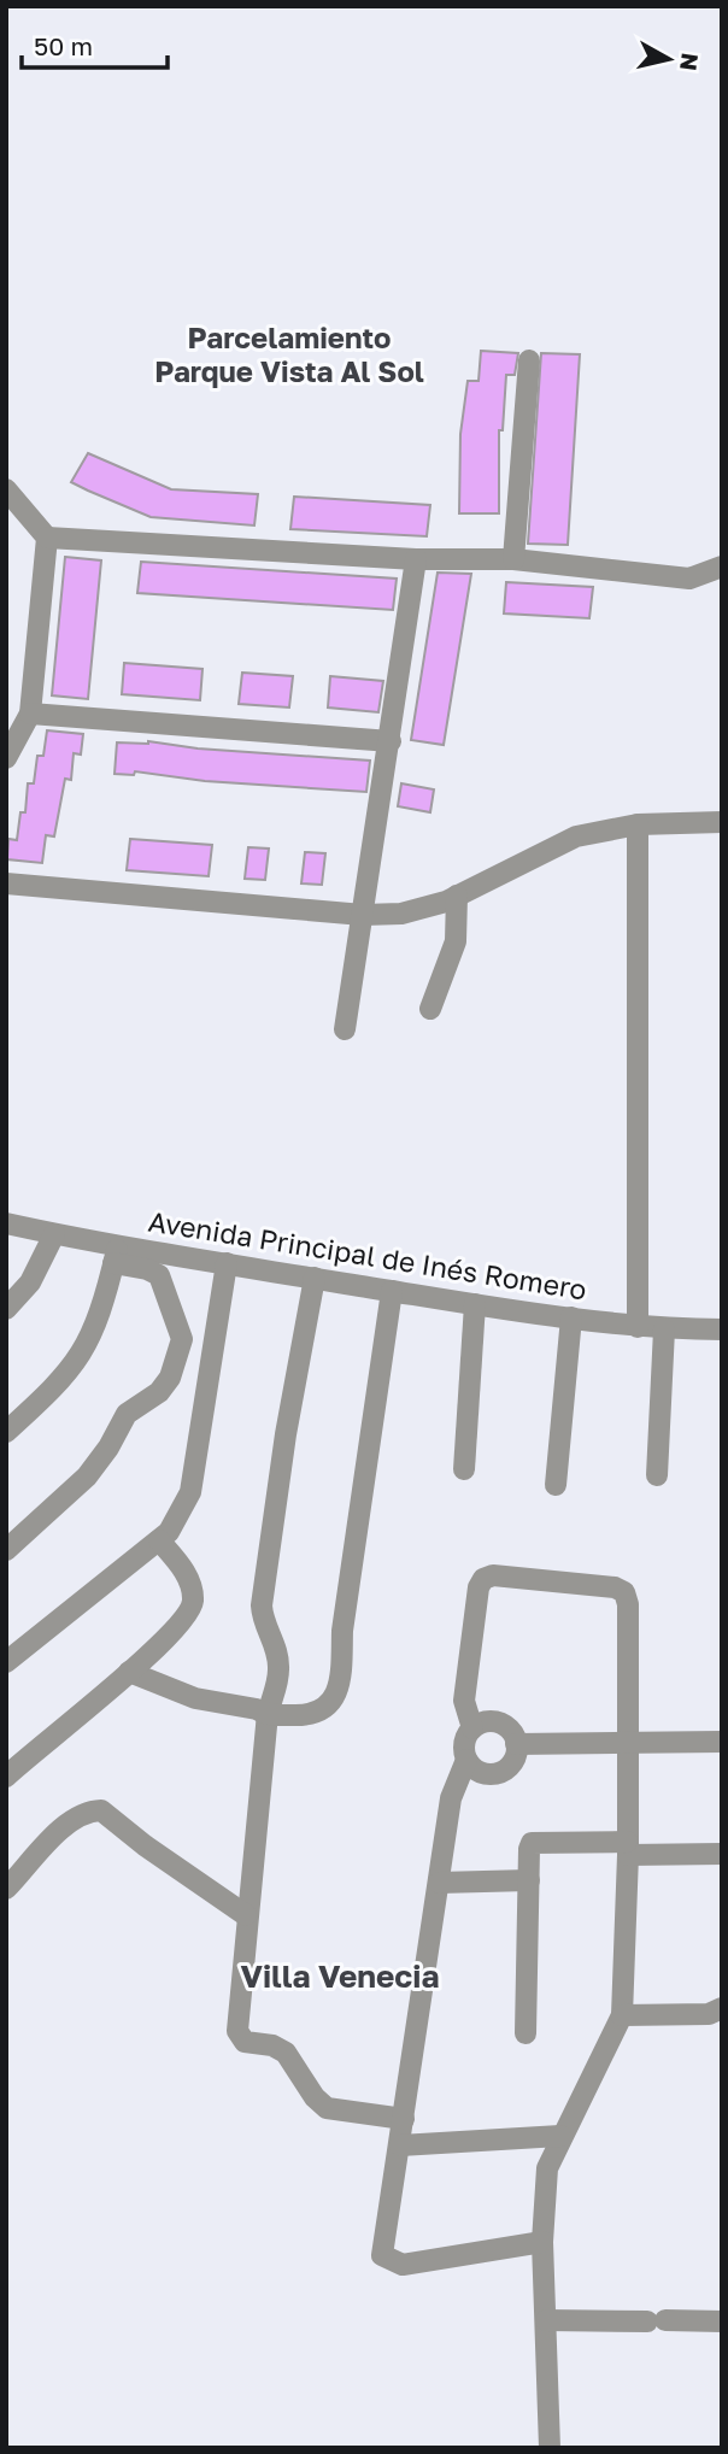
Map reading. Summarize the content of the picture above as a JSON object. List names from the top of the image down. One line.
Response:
{"streets":{"street":["Avenida Principal de Inés Romero"]},"districts":["Parcelamiento Parque Vista Al Sol","Villa Venecia"],"scale_bar":"50 m","north":"right"}
